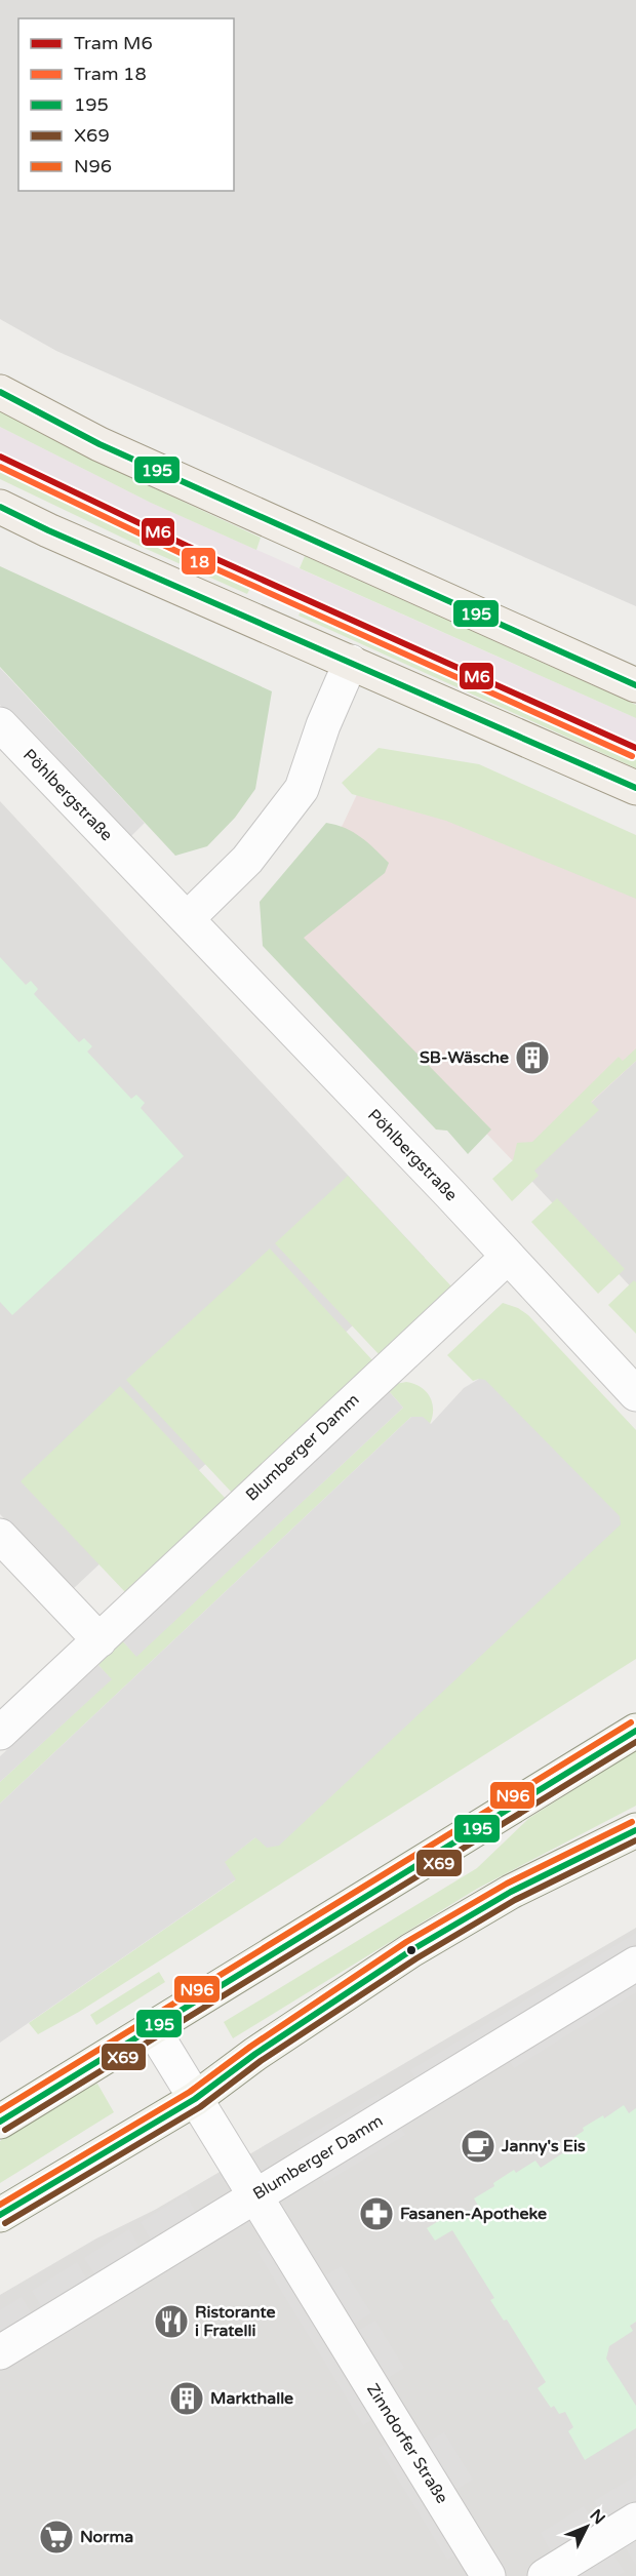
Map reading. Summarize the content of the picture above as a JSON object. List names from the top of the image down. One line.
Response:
{"streets":{"street":["Pöhlbergstraße","Blumberger Damm","Zinndorfer Straße"]},"crossings":[["Pöhlbergstraße","Blumberger Damm"],["Blumberger Damm","Zinndorfer Straße"]],"places":{"building":["SB-Wäsche","Markthalle"],"cafe":["Janny's Eis"],"pharmacy":["Fasanen-Apotheke"],"restaurant":["Ristorante i Fratelli"],"supermarket":["Norma"]},"lines":["transit line 195","tram line M6","tram line 18","transit line N96","transit line X69"],"legend":["Tram M6","Tram 18","195","X69","N96"],"north":"top right"}
